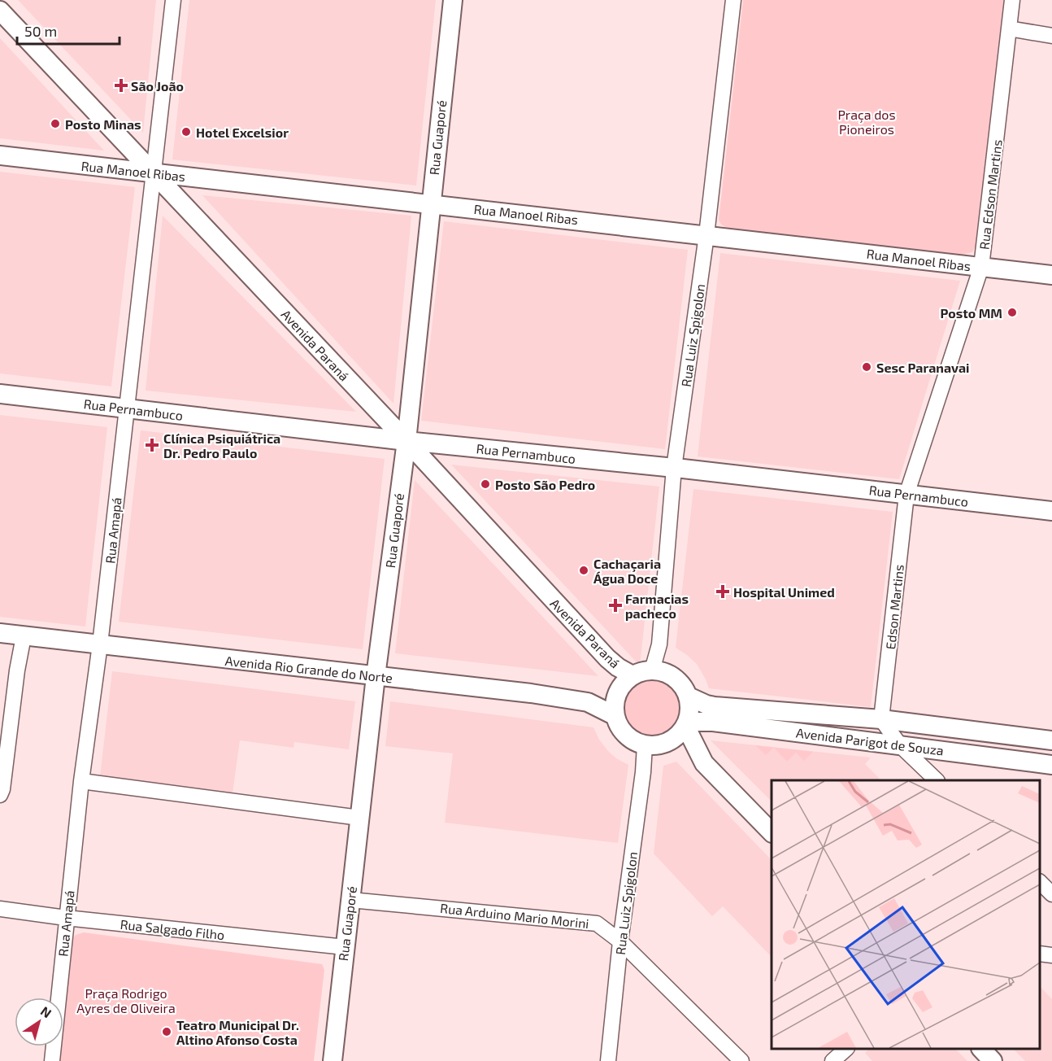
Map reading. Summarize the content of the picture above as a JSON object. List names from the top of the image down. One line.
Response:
{"streets":{"street":["Rua Guaporé","Rua Manoel Ribas","Rua Edson Martins","Rua Luiz Spigolon","Avenida Paraná","Rua Pernambuco","Rua Amapá","Edson Martins","Avenida Rio Grande do Norte","Avenida Parigot de Souza","Rua Arduino Mario Morini","Rua Salgado Filho"]},"crossings":[["Rua Guaporé","Rua Manoel Ribas"],["Rua Guaporé","Avenida Paraná"],["Rua Guaporé","Rua Pernambuco"],["Rua Guaporé","Avenida Rio Grande do Norte"],["Rua Guaporé","Rua Arduino Mario Morini"],["Rua Guaporé","Rua Salgado Filho"],["Rua Manoel Ribas","Rua Edson Martins"],["Rua Manoel Ribas","Rua Luiz Spigolon"],["Rua Manoel Ribas","Avenida Paraná"],["Rua Manoel Ribas","Rua Amapá"],["Rua Edson Martins","Rua Pernambuco"],["Rua Edson Martins","Edson Martins"],["Rua Luiz Spigolon","Avenida Paraná"],["Rua Luiz Spigolon","Rua Pernambuco"],["Rua Luiz Spigolon","Avenida Rio Grande do Norte"],["Rua Luiz Spigolon","Avenida Parigot de Souza"],["Rua Luiz Spigolon","Rua Arduino Mario Morini"],["Avenida Paraná","Rua Pernambuco"],["Avenida Paraná","Rua Amapá"],["Avenida Paraná","Avenida Rio Grande do Norte"],["Avenida Paraná","Avenida Parigot de Souza"],["Rua Pernambuco","Rua Amapá"],["Rua Pernambuco","Edson Martins"],["Rua Amapá","Avenida Rio Grande do Norte"],["Rua Amapá","Rua Salgado Filho"],["Edson Martins","Avenida Parigot de Souza"],["Avenida Rio Grande do Norte","Avenida Parigot de Souza"]],"parks":["Praça dos Pioneiros","Praça Rodrigo Ayres de Oliveira"],"places":{"health":["São João","Clínica Psiquiátrica Dr. Pedro Paulo","Hospital Unimed","Farmacias pacheco"],"other":["Posto Minas","Hotel Excelsior","Posto MM","Sesc Paranavai","Posto São Pedro","Cachaçaria Água Doce","Teatro Municipal Dr. Altino Afonso Costa"]},"scale_bar":"50 m","north":"top right"}
